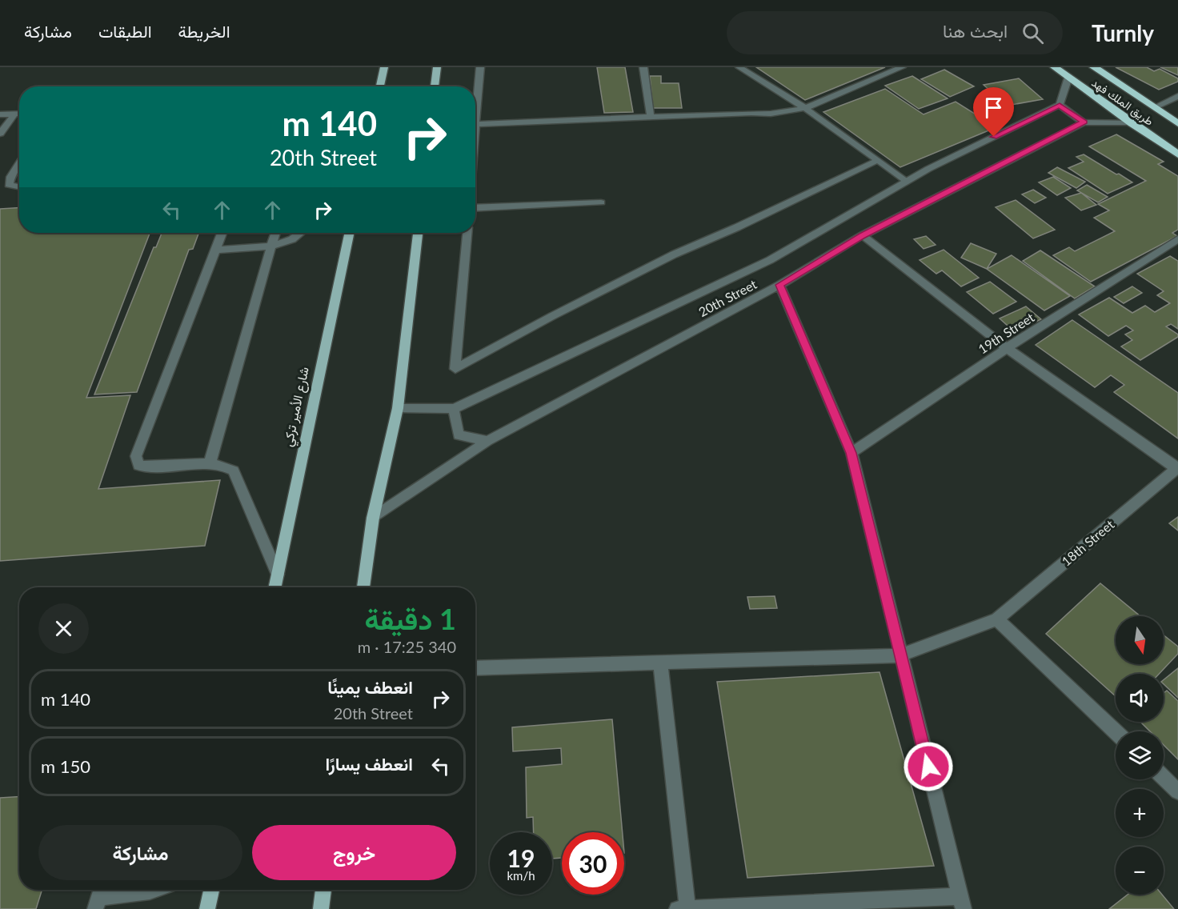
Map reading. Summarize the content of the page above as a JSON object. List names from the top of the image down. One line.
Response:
{"streets":{"highway":["طريق الملك فهد"],"main road":["شارع الأمير تركي"],"street":["20th Street","19th Street","18th Street"]},"crossings":[["طريق الملك فهد","20th Street"]],"north":"bottom","page":{"header":"Turnly","search":"ابحث هنا","nav":["الخريطة","الطبقات","مشاركة"],"turn":["140 m","20th Street"],"heading":["1 دقيقة","340 m · 17:25"],"map_buttons":["+","−"],"list":[{"name":"انعطف يمينًا","note":"20th Street","value":"140 m"},{"name":"انعطف يسارًا","value":"150 m"}],"buttons":["خروج","مشاركة"],"speed":"19 km/h","limit":"30"}}
